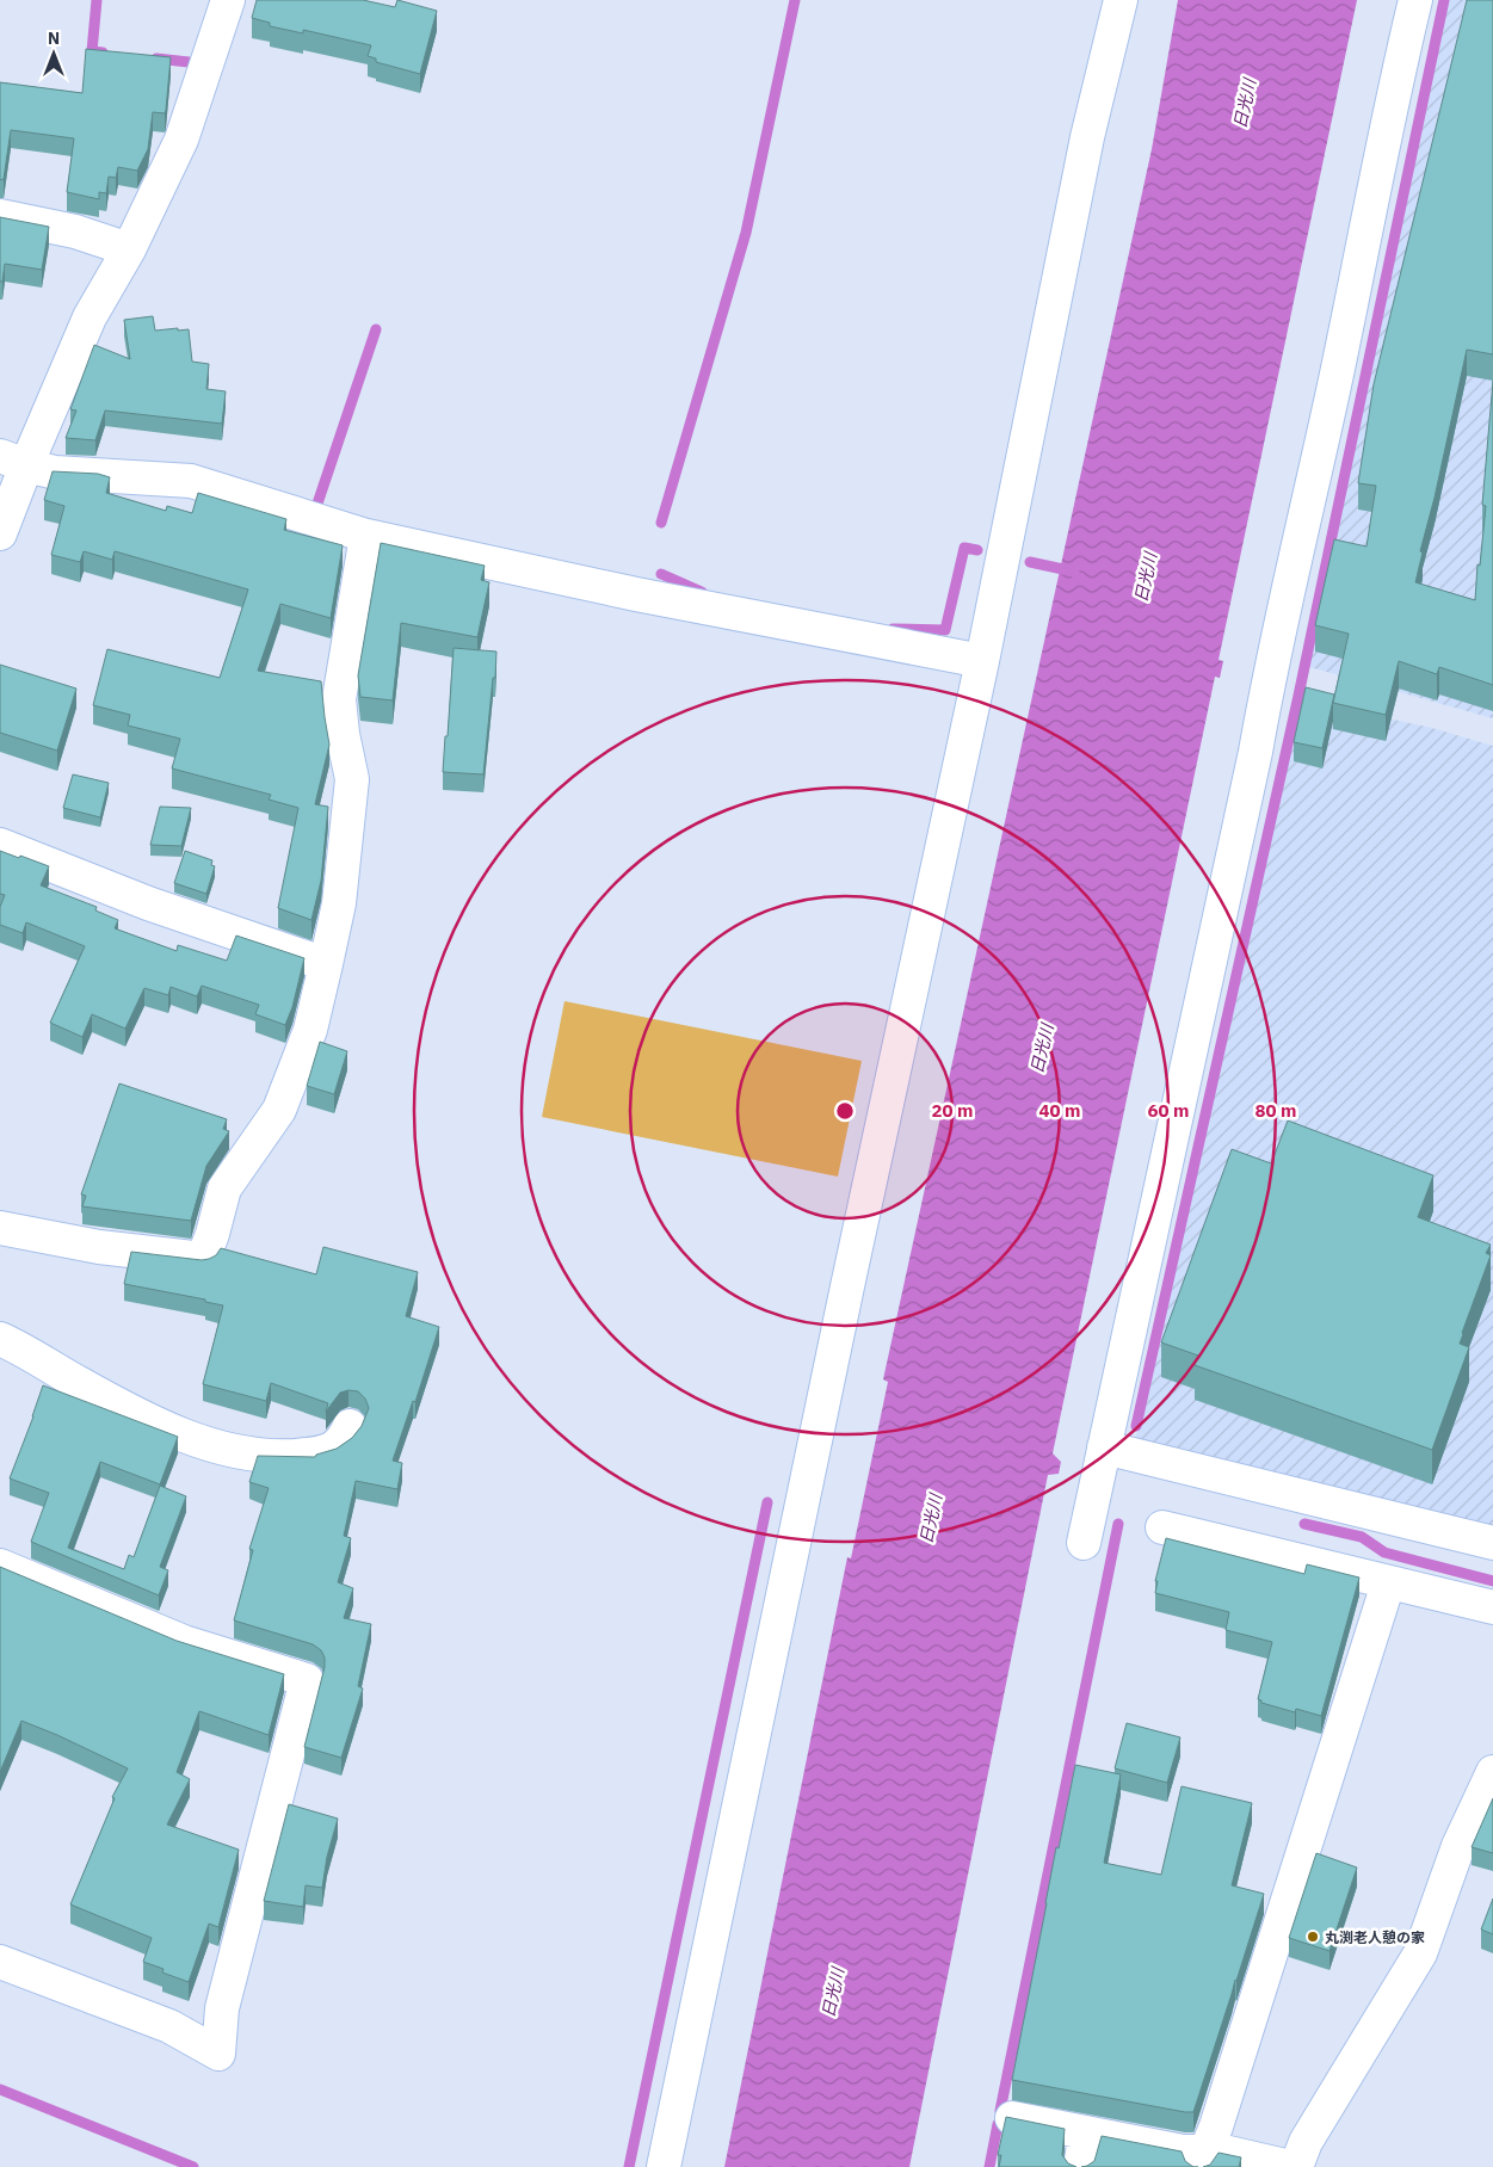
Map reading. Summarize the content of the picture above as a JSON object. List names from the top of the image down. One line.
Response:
{"water":["日光川"],"places":["丸渕老人憩の家"],"north":"top","rings":["20 m","40 m","60 m","80 m"]}
